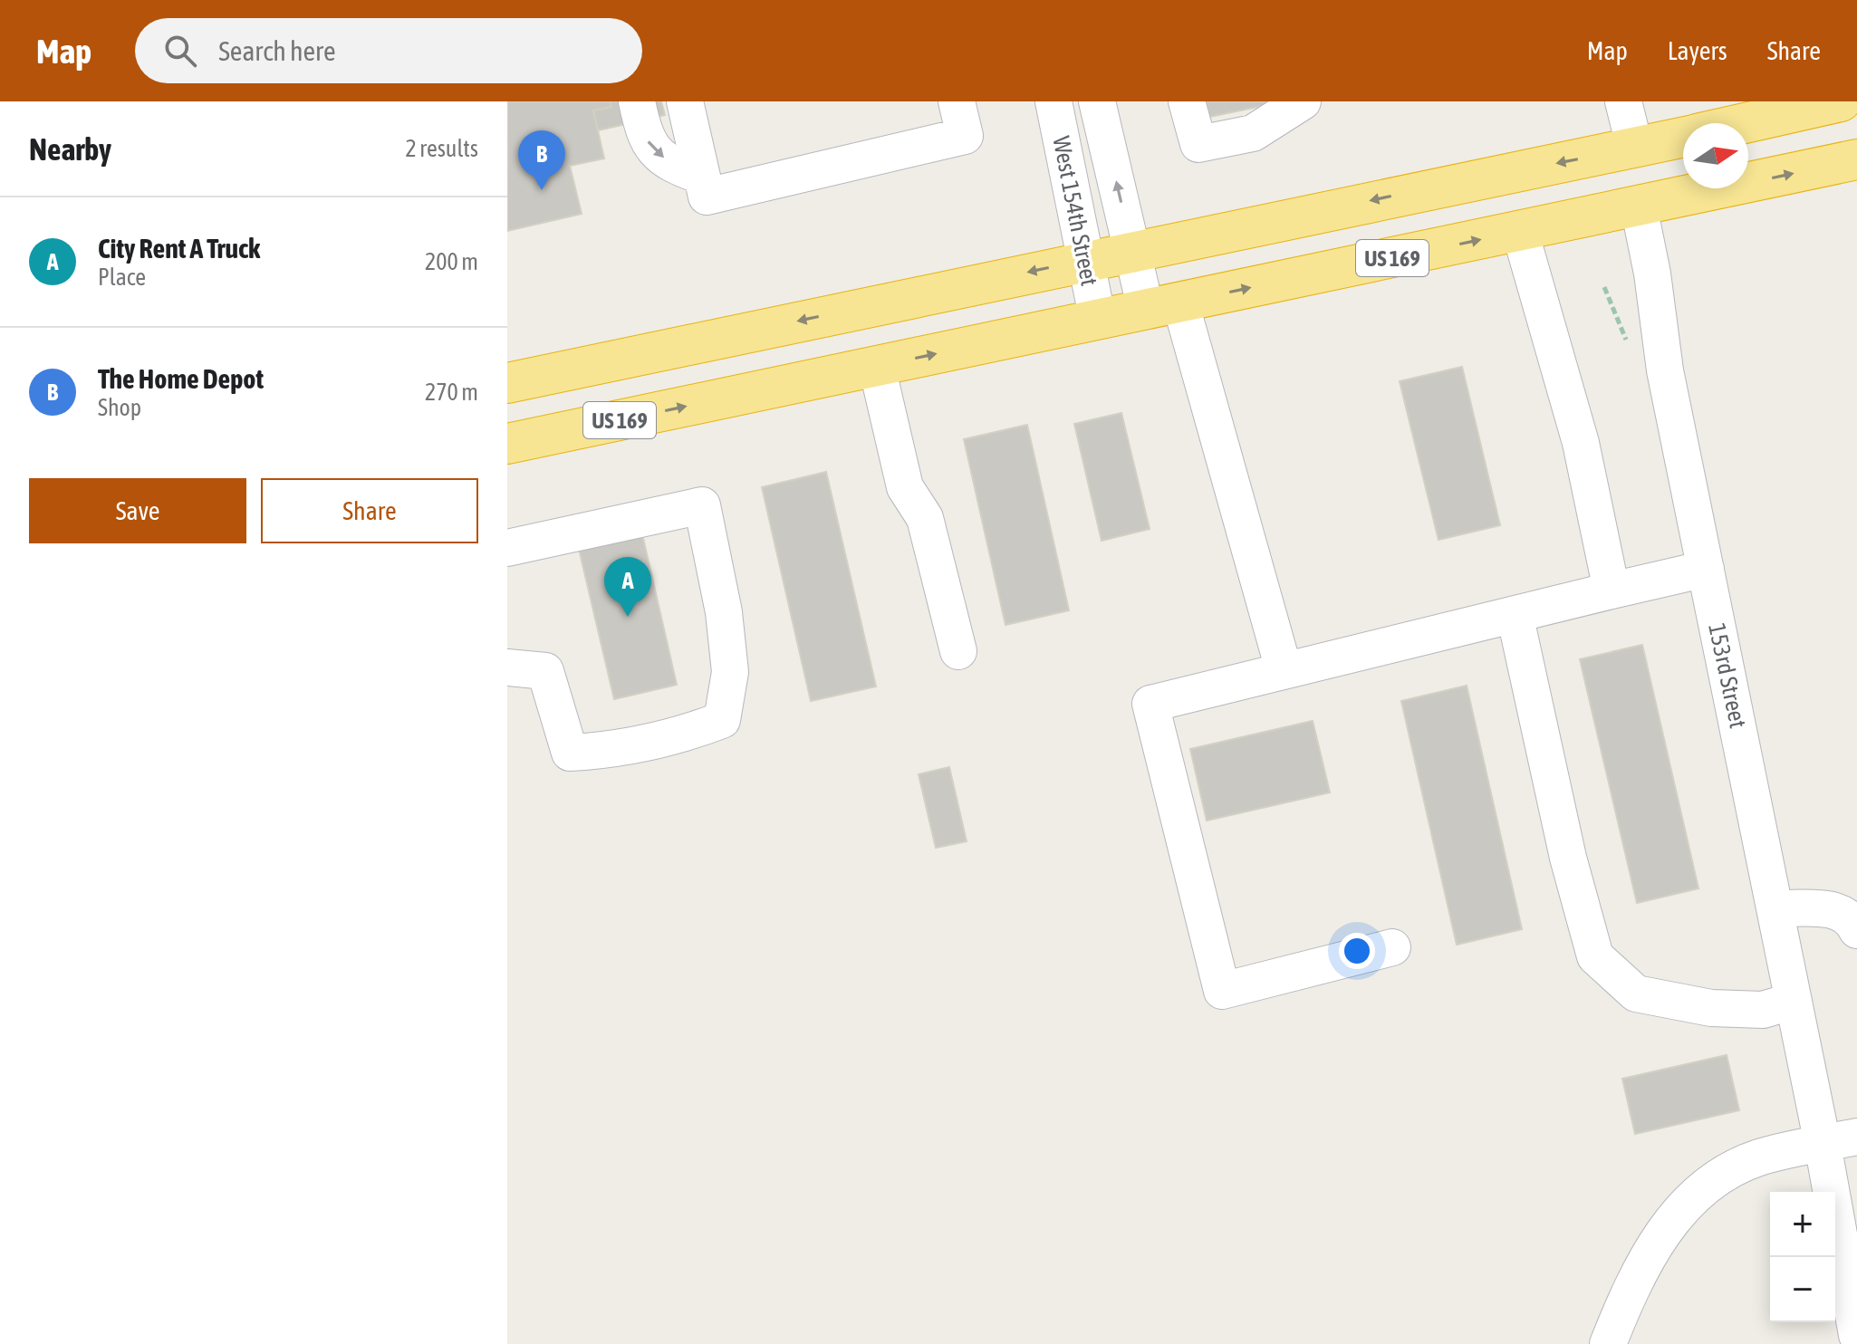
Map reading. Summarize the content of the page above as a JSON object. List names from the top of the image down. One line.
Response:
{"streets":{"highway":["US 169"],"street":["West 154th Street","153rd Street"]},"crossings":[["West 154th Street","US 169"],["US 169","153rd Street"]],"north":"right","page":{"header":"Map","search":"Search here","nav":["Map","Layers","Share"],"heading":["Nearby","2 results"],"pins":["B","A"],"list":[{"mark":"A","name":"City Rent A Truck","note":"Place","value":"200 m"},{"mark":"B","name":"The Home Depot","note":"Shop","value":"270 m"}],"buttons":["Save","Share"],"map_buttons":["+","−"]}}
